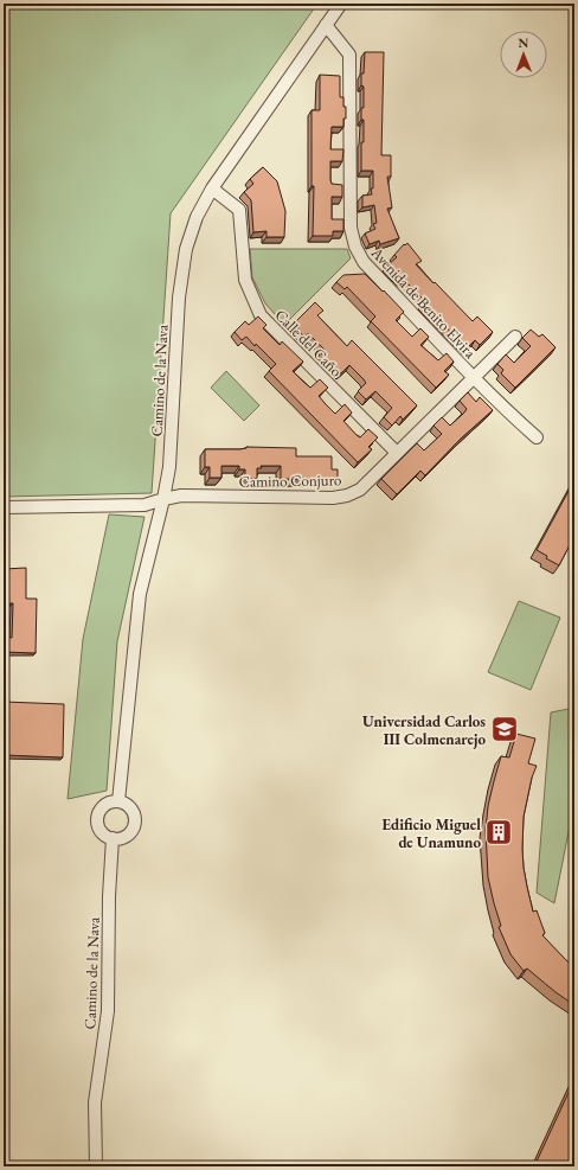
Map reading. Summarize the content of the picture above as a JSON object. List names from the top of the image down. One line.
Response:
{"streets":{"street":["Avenida de Benito Elvira","Calle del Caño","Camino de la Nava","Camino Conjuro"]},"crossings":[["Avenida de Benito Elvira","Camino de la Nava"],["Avenida de Benito Elvira","Camino Conjuro"],["Calle del Caño","Camino de la Nava"],["Calle del Caño","Camino Conjuro"],["Camino de la Nava","Camino Conjuro"]],"places":{"school or university":["Universidad Carlos III Colmenarejo"],"building":["Edificio Miguel de Unamuno"]},"north":"top"}
